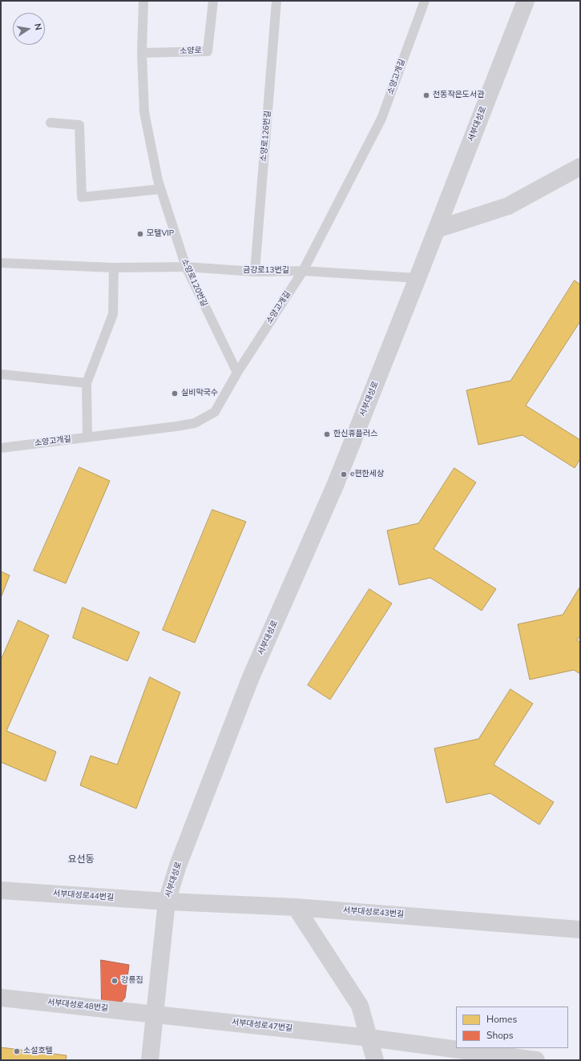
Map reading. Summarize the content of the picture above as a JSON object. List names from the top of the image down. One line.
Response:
{"streets":{"street":["서부대성로","서부대성로44번길","서부대성로43번길","서부대성로48번길","서부대성로47번길"],"lane":["소양로","소양고개길","소양로126번길","금강로13번길","소양로120번길"]},"crossings":[["소양로","소양로120번길"],["소양고개길","금강로13번길"],["소양고개길","소양로120번길"],["서부대성로","금강로13번길"],["서부대성로","서부대성로44번길"],["서부대성로","서부대성로43번길"],["서부대성로","서부대성로48번길"],["서부대성로","서부대성로47번길"],["소양로126번길","금강로13번길"],["금강로13번길","소양로120번길"],["서부대성로44번길","서부대성로43번길"],["서부대성로48번길","서부대성로47번길"]],"districts":["요선동"],"places":["천동작은도서관","모텔VIP","실비막국수","한신휴플러스","e편한세상","강릉집","소설호텔"],"legend":["Homes","Shops"],"north":"right"}
